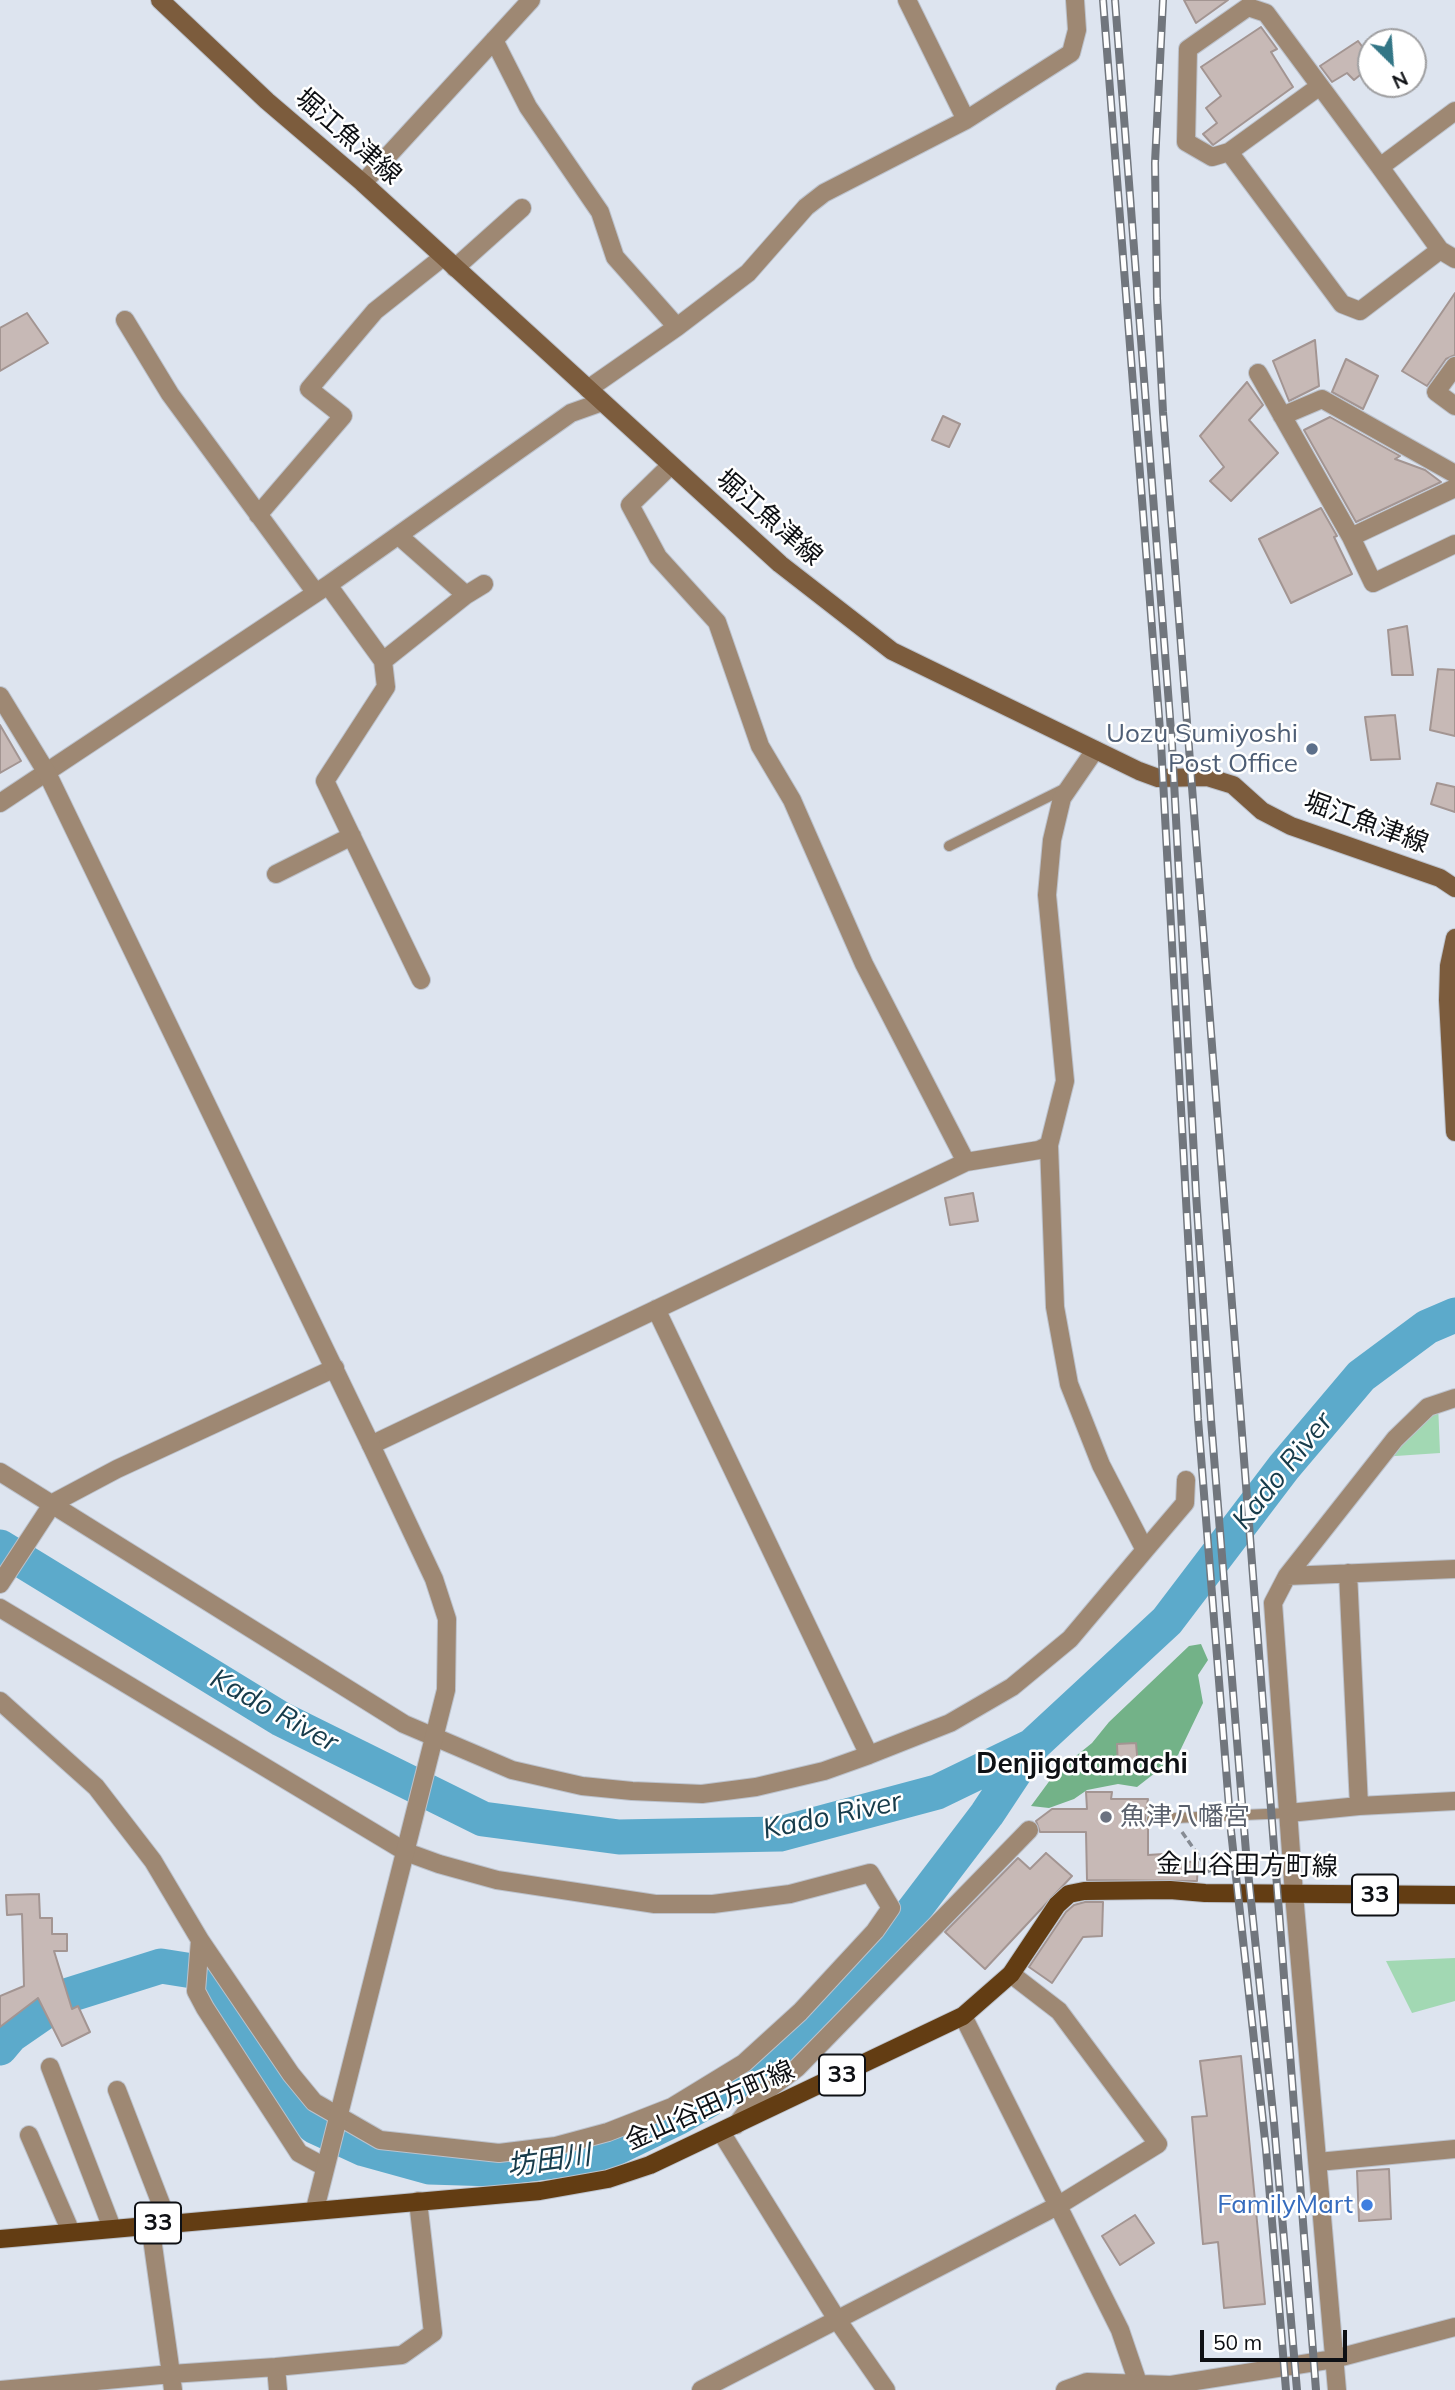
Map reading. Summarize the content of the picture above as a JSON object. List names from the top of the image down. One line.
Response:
{"streets":{"main road":["堀江魚津線","金山谷田方町線","33"]},"districts":["Denjigatamachi"],"water":["Kado River","坊田川"],"places":["Uozu Sumiyoshi Post Office","魚津八幡宮","FamilyMart"],"scale_bar":"50 m","north":"bottom right"}
